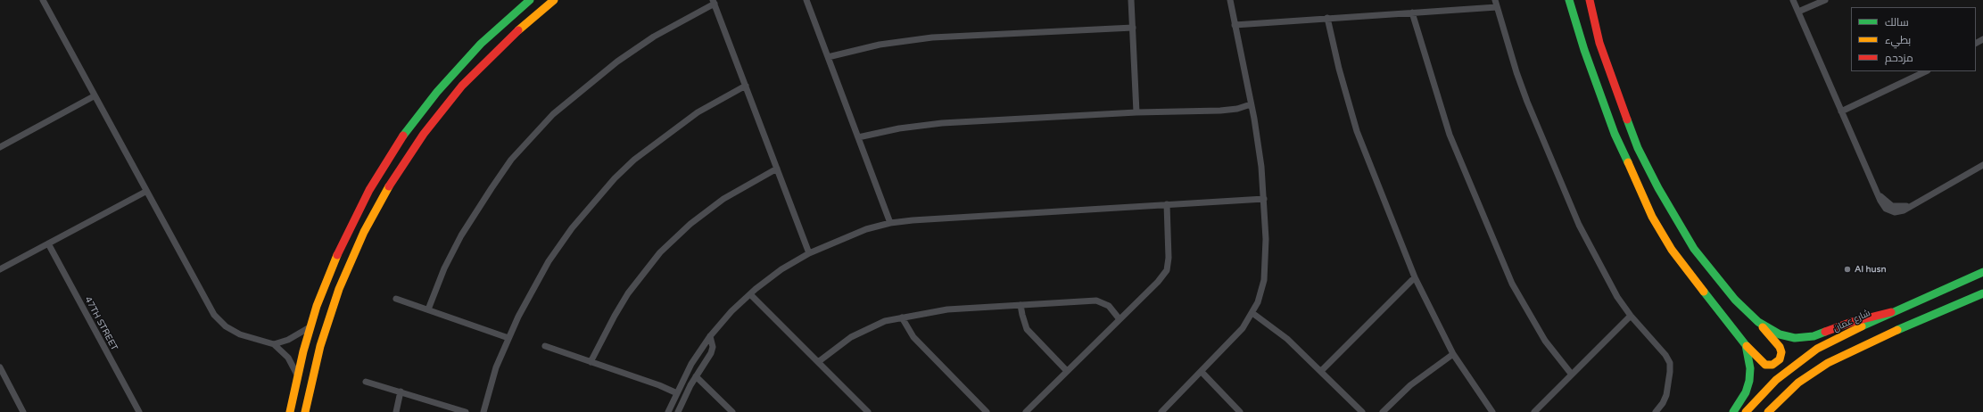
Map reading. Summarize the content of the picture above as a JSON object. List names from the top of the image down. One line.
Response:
{"streets":{"street":["شارع عمان","47TH STREET"]},"places":["Al husn"],"legend":["سالك","بطيء","مزدحم"]}
